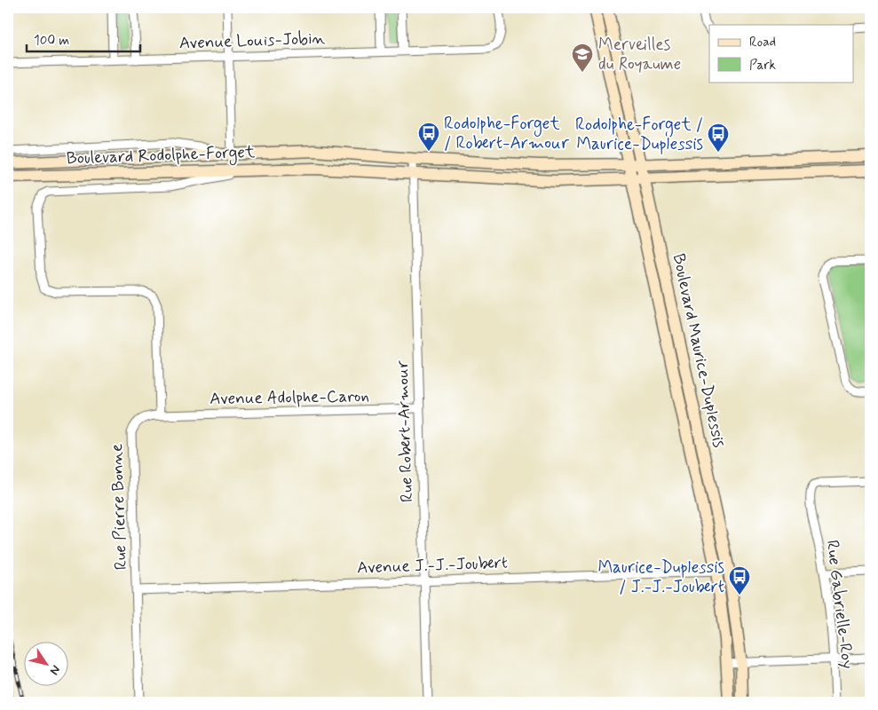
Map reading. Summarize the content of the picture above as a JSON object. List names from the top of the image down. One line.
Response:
{"streets":{"street":["Avenue Louis-Jobin","Boulevard Rodolphe-Forget","Boulevard Maurice-Duplessis","Avenue Adolphe-Caron","Rue Robert-Armour","Rue Pierre Bonne","Avenue J.-J.-Joubert","Rue Gabrielle-Roy"]},"crossings":[["Boulevard Rodolphe-Forget","Boulevard Maurice-Duplessis"],["Boulevard Rodolphe-Forget","Rue Robert-Armour"],["Boulevard Maurice-Duplessis","Avenue J.-J.-Joubert"],["Avenue Adolphe-Caron","Rue Robert-Armour"],["Avenue Adolphe-Caron","Rue Pierre Bonne"],["Rue Robert-Armour","Avenue J.-J.-Joubert"],["Rue Pierre Bonne","Avenue J.-J.-Joubert"]],"places":{"school or university":["Merveilles du Royaume"],"bus stop":["Rodolphe-Forget / Robert-Armour","Rodolphe-Forget / Maurice-Duplessis","Maurice-Duplessis / J.-J.-Joubert"]},"legend":["Road","Park"],"scale_bar":"100 m","north":"bottom right"}
